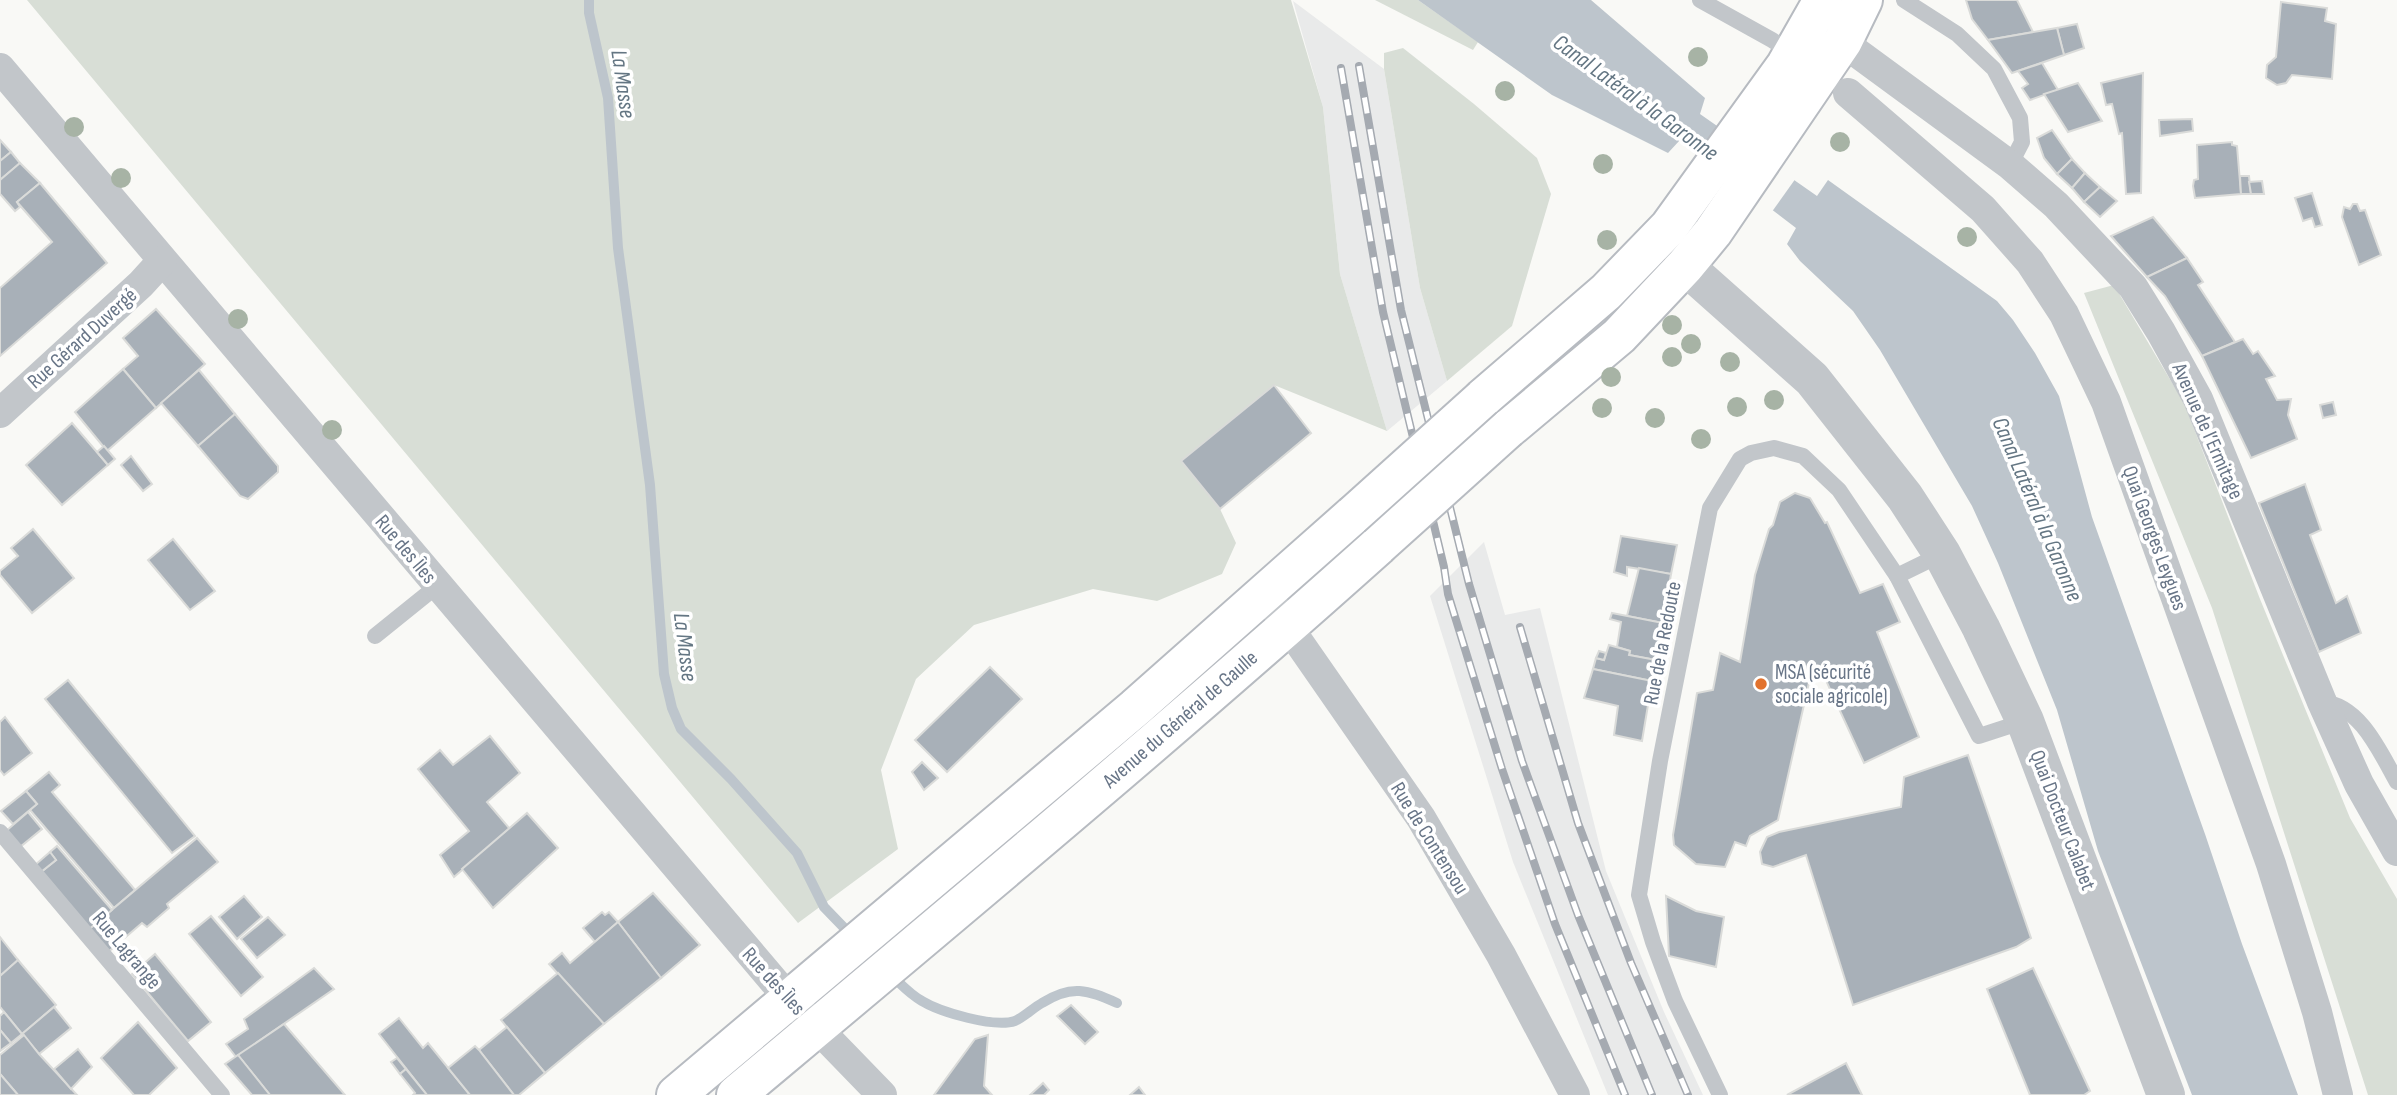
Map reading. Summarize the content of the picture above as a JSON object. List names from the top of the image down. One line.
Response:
{"streets":{"main road":["Avenue du Général de Gaulle"],"street":["Rue Gérard Duvergé","Avenue de l’Ermitage","Quai Georges Leygues","Rue des Îles","Quai Docteur Calabet","Rue de Contensou"],"lane":["Rue de la Redoute","Rue Lagrange"]},"crossings":[["Rue Gérard Duvergé","Rue des Îles"],["Avenue de l’Ermitage","Avenue du Général de Gaulle"],["Quai Georges Leygues","Avenue du Général de Gaulle"],["Rue des Îles","Avenue du Général de Gaulle"],["Rue de la Redoute","Quai Docteur Calabet"],["Avenue du Général de Gaulle","Quai Docteur Calabet"],["Avenue du Général de Gaulle","Rue de Contensou"]],"water":["La Masse","Canal Latéral à la Garonne"],"places":["MSA (sécurité sociale agricole)"]}
